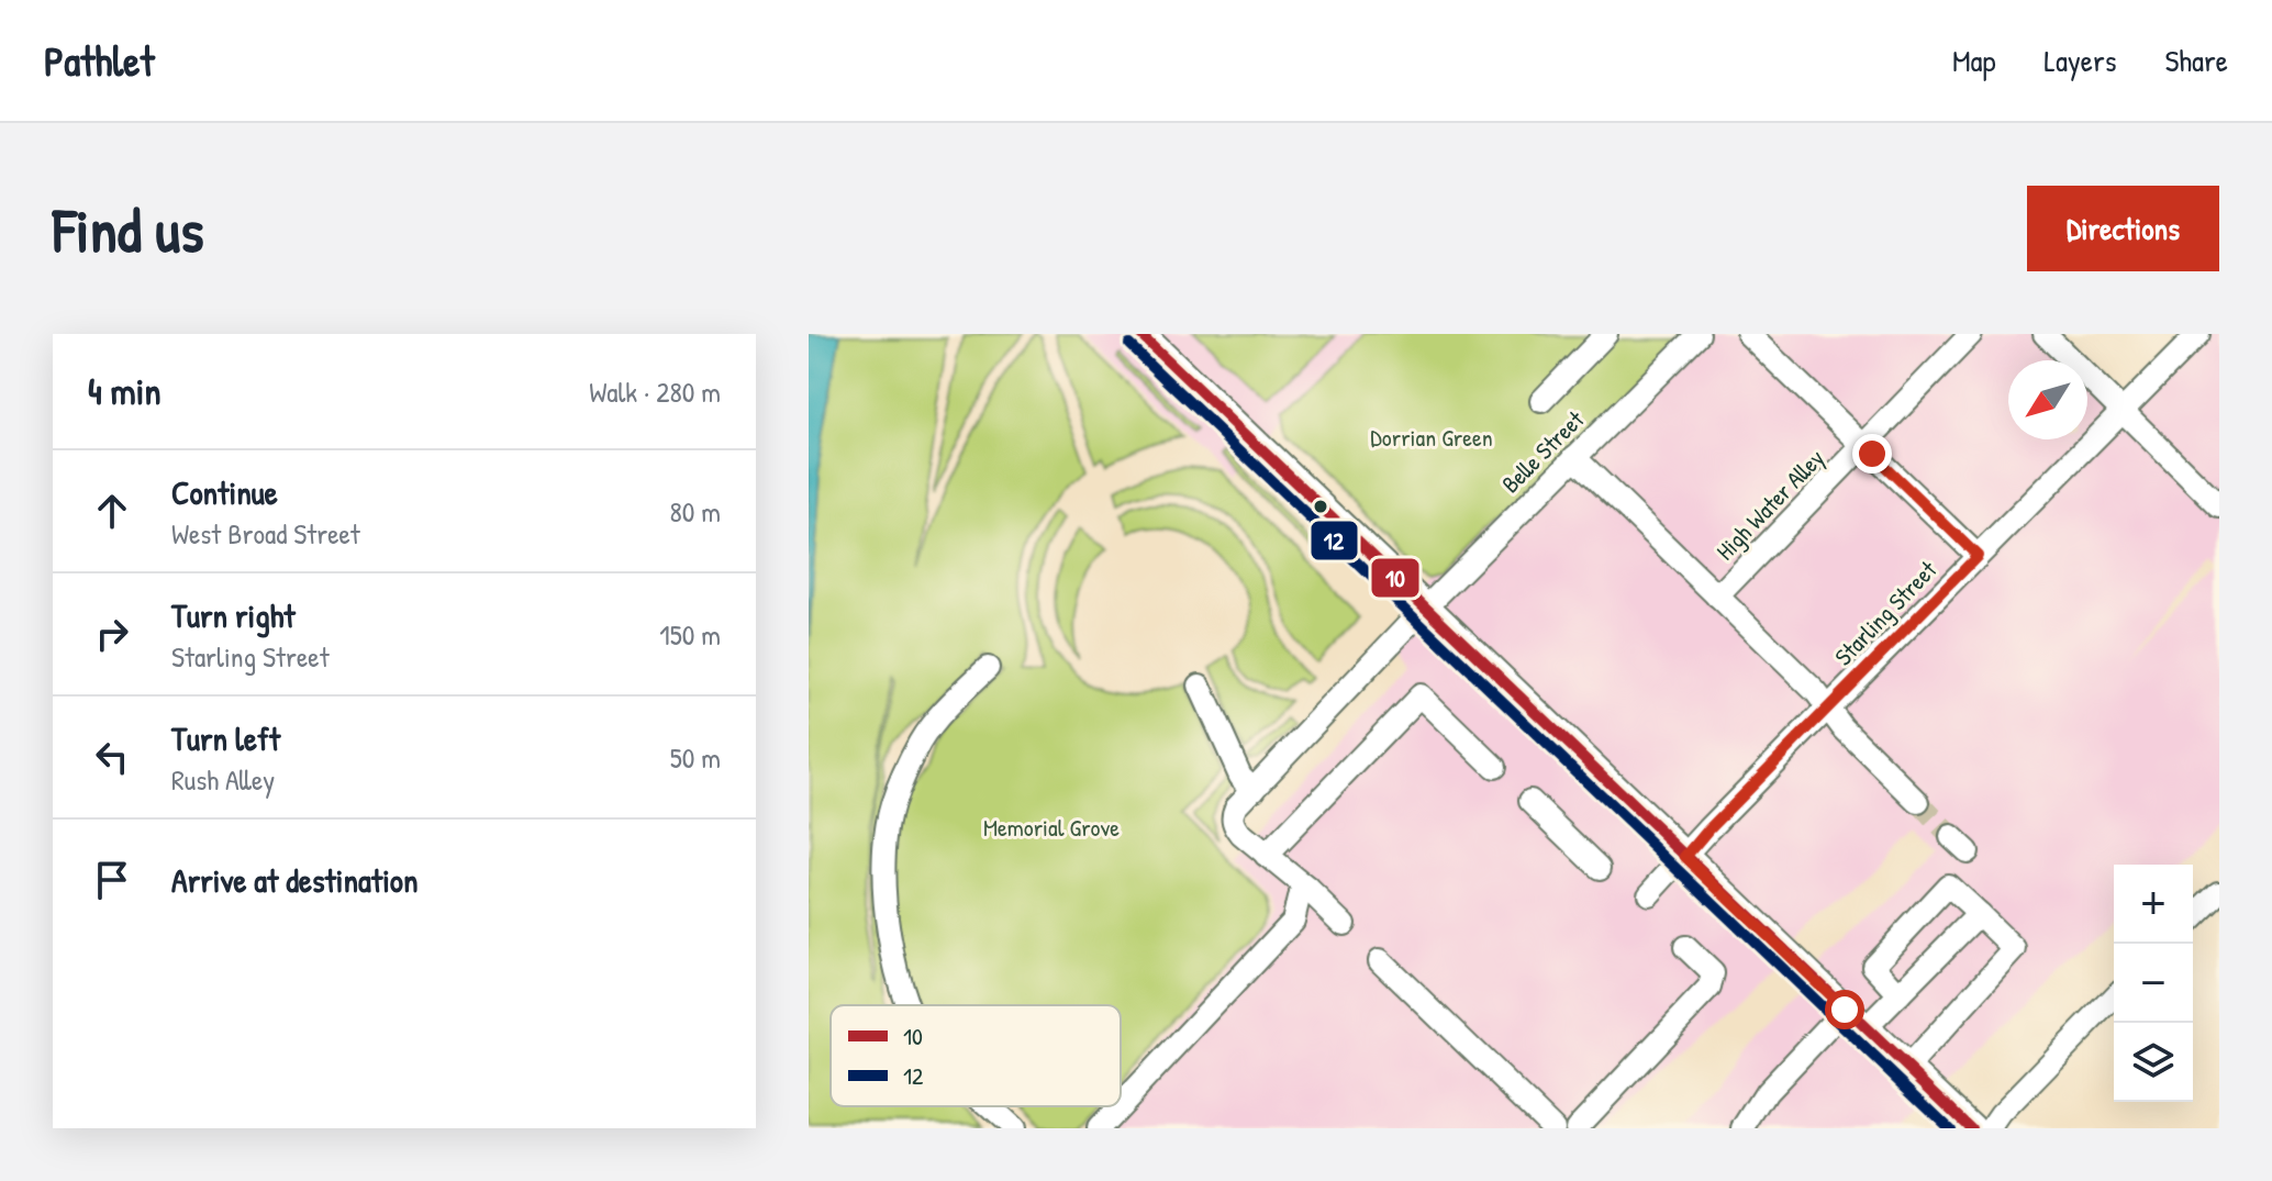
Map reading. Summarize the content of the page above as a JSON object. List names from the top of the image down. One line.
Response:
{"streets":{"street":["Belle Street","High Water Alley","Starling Street"]},"parks":["Dorrian Green","Memorial Grove"],"lines":["transit line 10","transit line 12"],"legend":["10","12"],"north":"bottom left","page":{"header":"Pathlet","nav":["Map","Layers","Share"],"buttons":"Directions","title":"Find us","heading":["4 min","Walk · 280 m"],"list":[["Continue","West Broad Street","80 m"],["Turn right","Starling Street","150 m"],["Turn left","Rush Alley","50 m"],"Arrive at destination"],"map_buttons":["+","−"]}}
